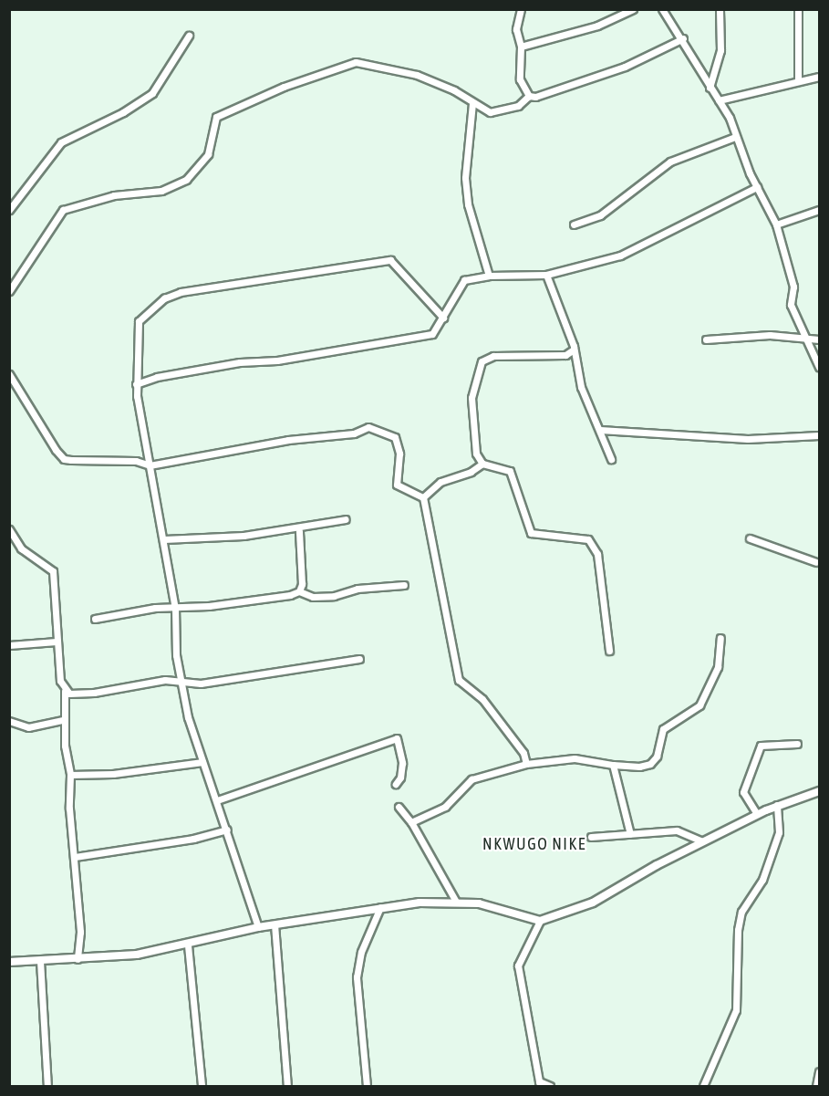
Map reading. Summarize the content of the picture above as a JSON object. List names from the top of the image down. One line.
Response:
{"districts":["NKWUGO NIKE"]}
